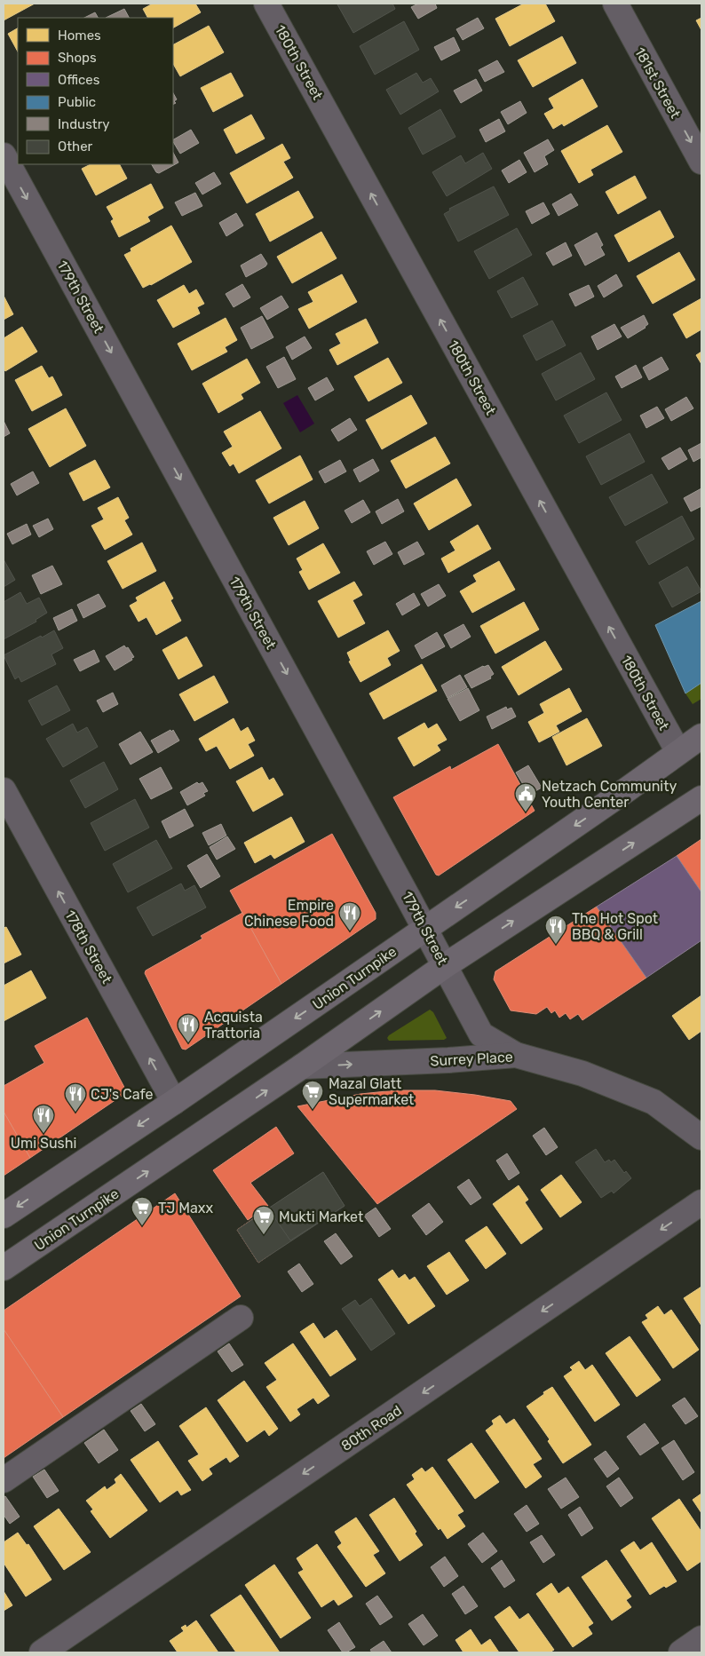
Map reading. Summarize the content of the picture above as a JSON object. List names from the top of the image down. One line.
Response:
{"streets":{"main road":["Union Turnpike"],"street":["180th Street","181st Street","179th Street","178th Street","Surrey Place","80th Road"]},"crossings":[["180th Street","Union Turnpike"],["179th Street","Union Turnpike"],["179th Street","Surrey Place"],["178th Street","Union Turnpike"],["Union Turnpike","Surrey Place"]],"one_way":["180th Street","181st Street","179th Street","178th Street","Surrey Place"],"places":{"public building":["Netzach Community Youth Center"],"restaurant":["Empire Chinese Food","The Hot Spot BBQ & Grill","Acquista Trattoria","CJ's Cafe","Umi Sushi"],"supermarket":["Mazal Glatt Supermarket","TJ Maxx","Mukti Market"]},"legend":["Homes","Shops","Offices","Public","Industry","Other"]}
